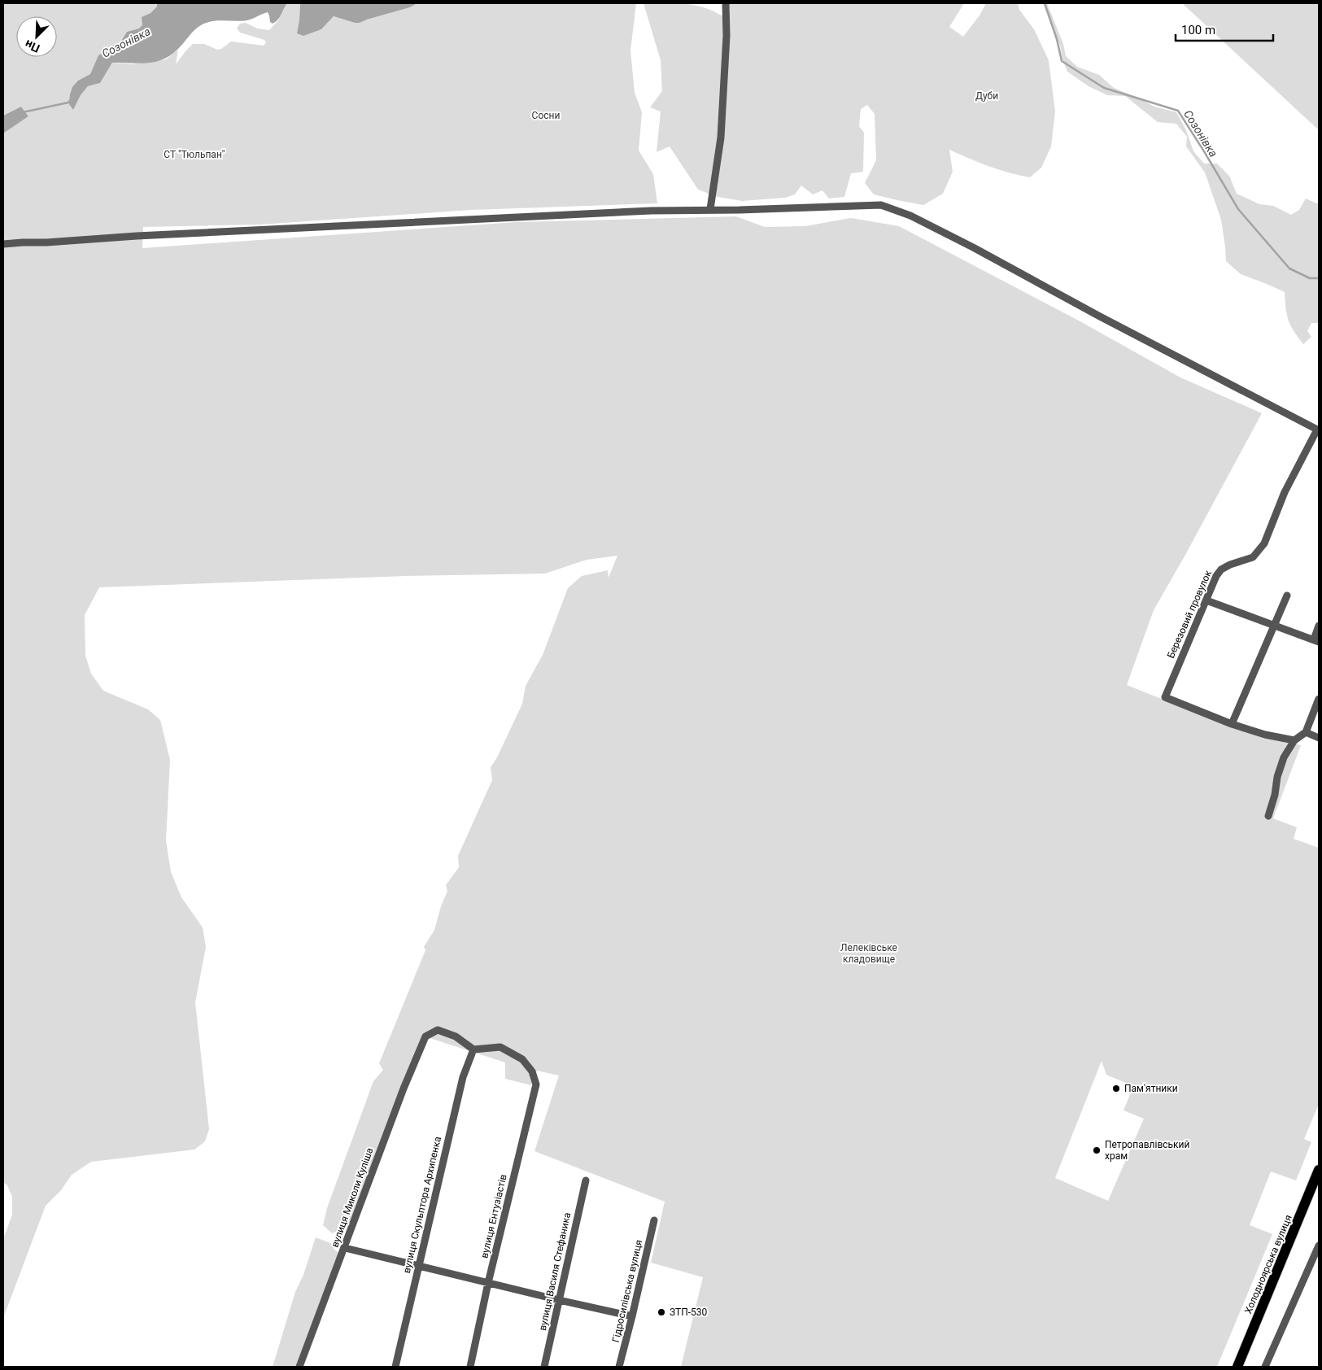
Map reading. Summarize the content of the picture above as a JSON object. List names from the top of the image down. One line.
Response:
{"streets":{"main road":["Холодноярська вулиця"],"street":["Березовий провулок","вулиця Миколи Куліша","вулиця Скульптора Архипенка","вулиця Ентузіастів","вулиця Василя Стефаника","Гідросилівська вулиця"]},"crossings":[["вулиця Миколи Куліша","вулиця Скульптора Архипенка"],["вулиця Миколи Куліша","вулиця Ентузіастів"],["вулиця Скульптора Архипенка","вулиця Ентузіастів"]],"water":["Созонівка"],"parks":["Дуби","Сосни","СТ \"Тюльпан\"","Лелеківське кладовище"],"places":["Пам'ятники","Петропавлівський храм","ЗТП-530"],"scale_bar":"100 m","north":"bottom left"}
